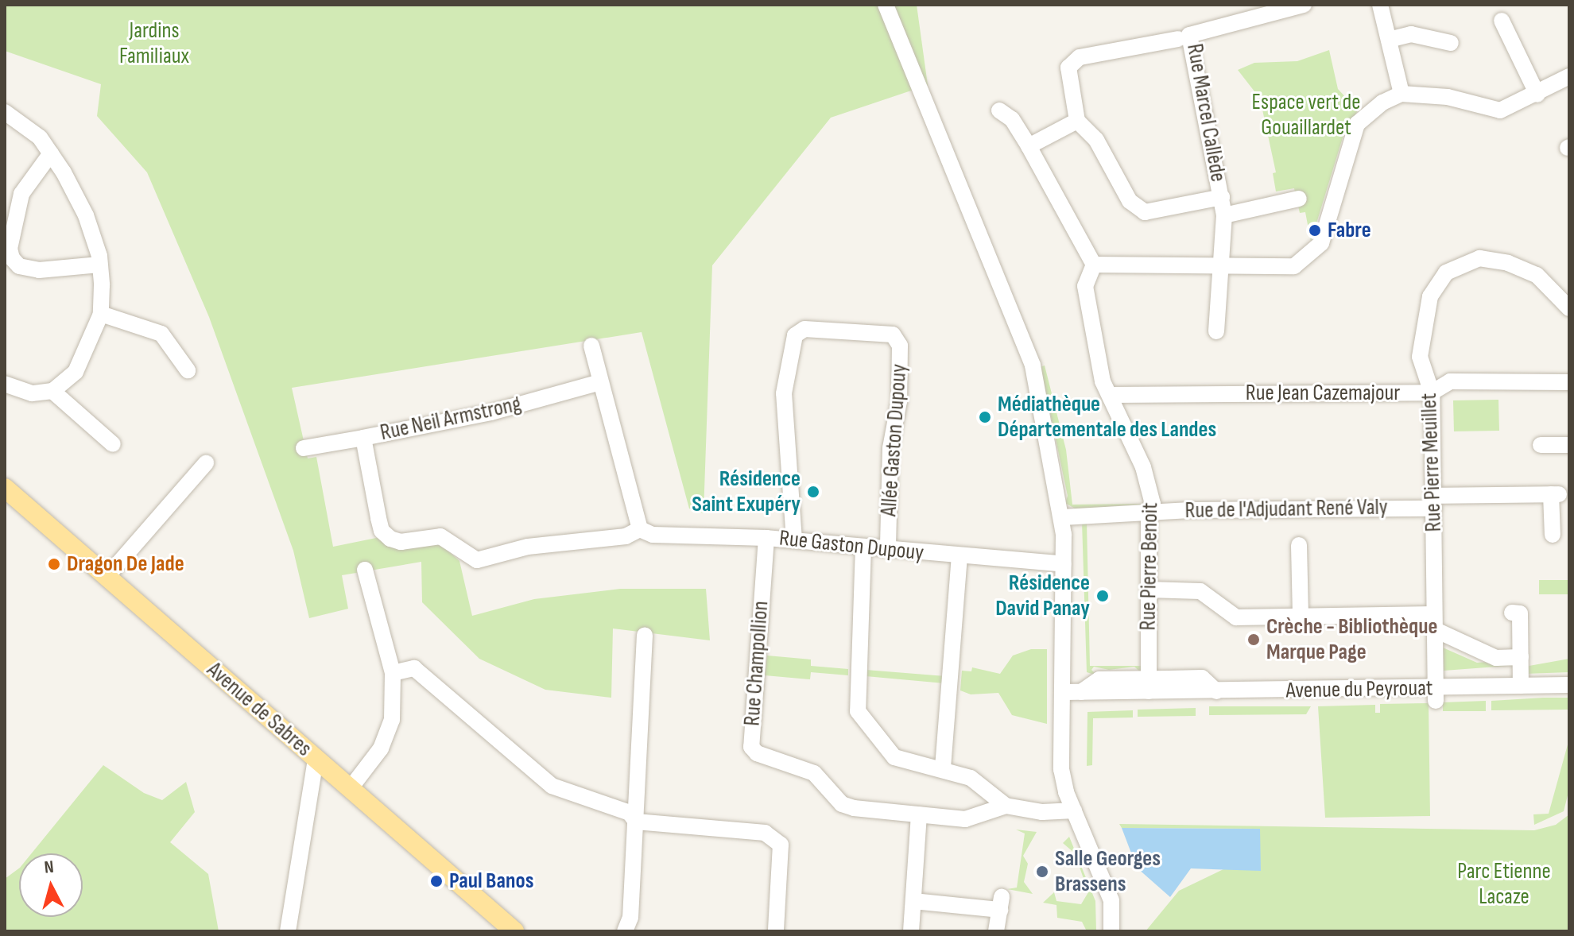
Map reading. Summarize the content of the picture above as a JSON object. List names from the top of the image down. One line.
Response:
{"streets":{"main road":["Avenue de Sabres"],"street":["Rue Marcel Callède","Rue Jean Cazemajour","Rue Neil Armstrong","Allée Gaston Dupouy","Rue Pierre Meuillet","Rue de l'Adjudant René Valy","Rue Gaston Dupouy","Rue Pierre Benoit","Rue Champollion","Avenue du Peyrouat"]},"crossings":[["Rue Jean Cazemajour","Rue Pierre Meuillet"],["Rue Jean Cazemajour","Rue Pierre Benoit"],["Rue Neil Armstrong","Rue Gaston Dupouy"],["Allée Gaston Dupouy","Rue Gaston Dupouy"],["Rue Pierre Meuillet","Rue de l'Adjudant René Valy"],["Rue Pierre Meuillet","Avenue du Peyrouat"],["Rue de l'Adjudant René Valy","Rue Pierre Benoit"],["Rue Gaston Dupouy","Rue Champollion"],["Rue Pierre Benoit","Avenue du Peyrouat"]],"parks":["Jardins Familiaux","Espace vert de Gouaillardet","Parc Etienne Lacaze"],"places":["Fabre","Médiathèque Départementale des Landes","Résidence Saint Exupéry","Dragon De Jade","Résidence David Panay","Crèche - Bibliothèque Marque Page","Salle Georges Brassens","Paul Banos"],"north":"top"}
